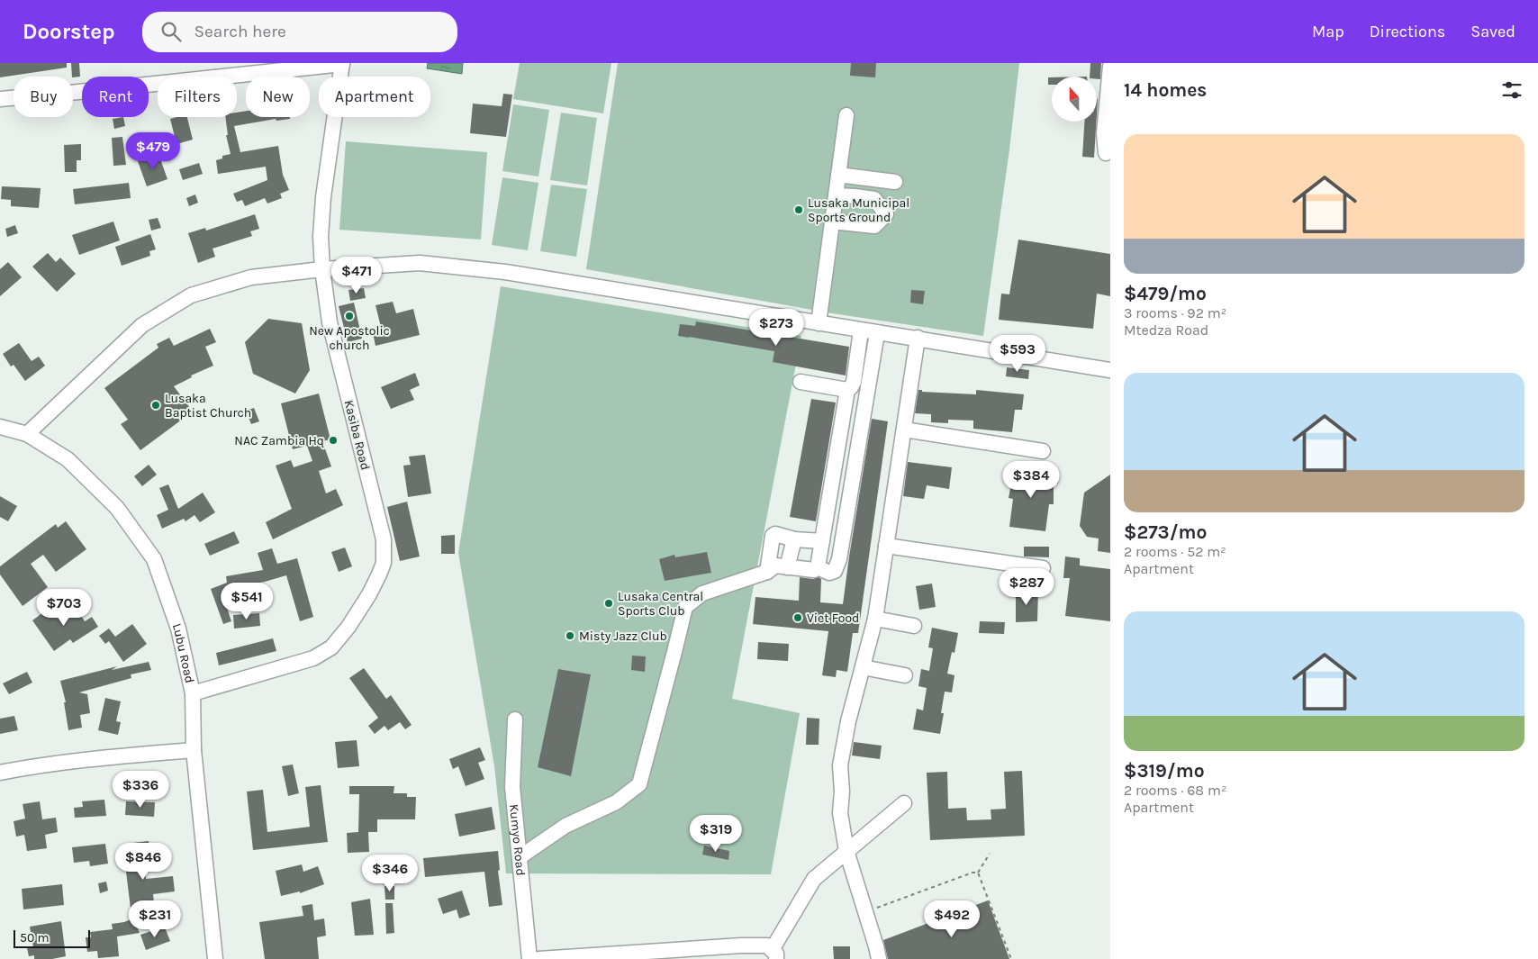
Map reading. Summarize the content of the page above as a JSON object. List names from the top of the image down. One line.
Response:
{"streets":{"street":["Kasiba Road","Lubu Road","Kumyo Road"]},"crossings":[["Kasiba Road","Lubu Road"]],"places":["Lusaka Municipal Sports Ground","New Apostolic church","Lusaka Baptist Church","NAC Zambia Hq","Lusaka Central Sports Club","Viet Food","Misty Jazz Club"],"scale_bar":"50 m","north":"top","page":{"header":"Doorstep","search":"Search here","nav":["Map","Directions","Saved"],"heading":"14 homes","chip":["Buy","Rent","Filters","New","Apartment"],"list":[{"name":"$479/mo","note":"3 rooms · 92 m² · Mtedza Road"},{"name":"$273/mo","note":"2 rooms · 52 m² · Apartment"},{"name":"$319/mo","note":"2 rooms · 68 m² · Apartment"}],"price":["$479","$471","$273","$593","$384","$287","$541","$703","$336","$319","$846","$346","$231","$492"],"scale":"50 m"}}
